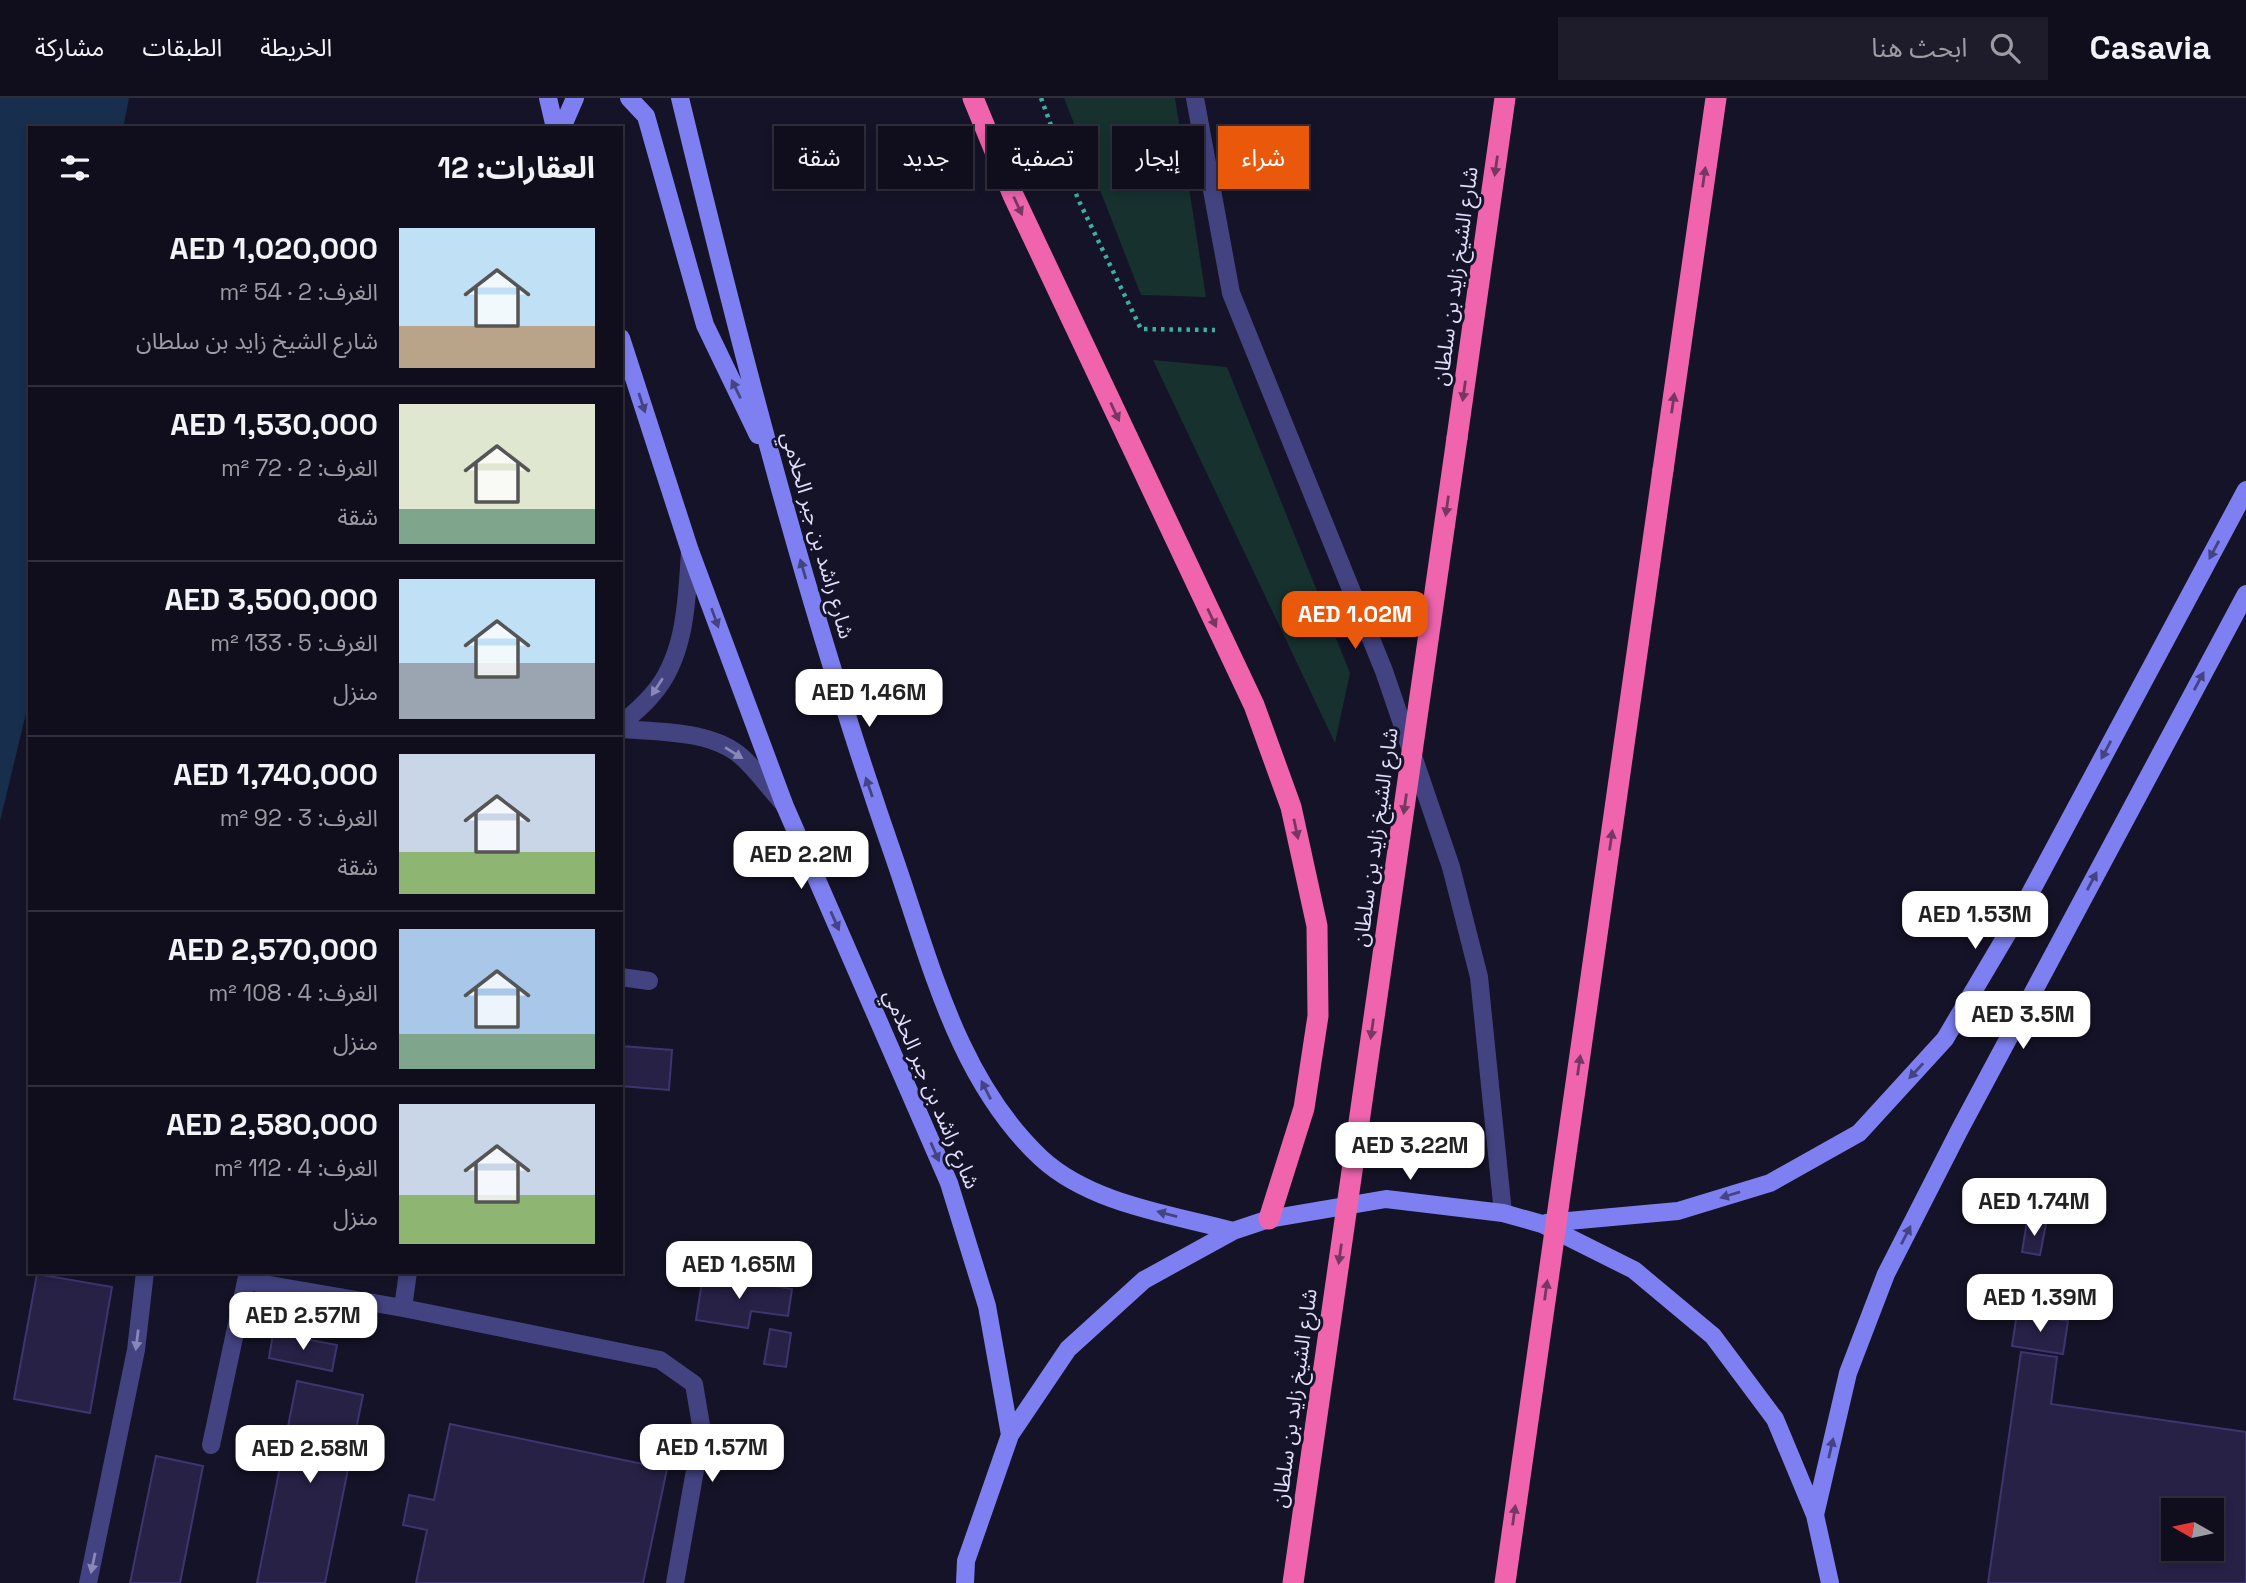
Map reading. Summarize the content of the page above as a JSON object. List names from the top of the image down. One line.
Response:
{"streets":{"highway":["شارع الشيخ زايد بن سلطان"],"main road":["شارع راشد بن جبر الحلامي"]},"one_way":["شارع الشيخ زايد بن سلطان"],"north":"left","page":{"header":"Casavia","search":"ابحث هنا","nav":["الخريطة","الطبقات","مشاركة"],"chip":["شراء","إيجار","تصفية","جديد","شقة"],"heading":"العقارات: 12","list":[{"name":"AED 1,020,000","note":"الغرف: 2 · 54 m² · شارع الشيخ زايد بن سلطان"},{"name":"AED 1,530,000","note":"الغرف: 2 · 72 m² · شقة"},{"name":"AED 3,500,000","note":"الغرف: 5 · 133 m² · منزل"},{"name":"AED 1,740,000","note":"الغرف: 3 · 92 m² · شقة"},{"name":"AED 2,570,000","note":"الغرف: 4 · 108 m² · منزل"},{"name":"AED 2,580,000","note":"الغرف: 4 · 112 m² · منزل"}],"price":["AED 1.02M","AED 1.46M","AED 2.2M","AED 1.53M","AED 3.5M","AED 3.22M","AED 1.74M","AED 1.65M","AED 1.39M","AED 2.57M","AED 1.57M","AED 2.58M"]}}
